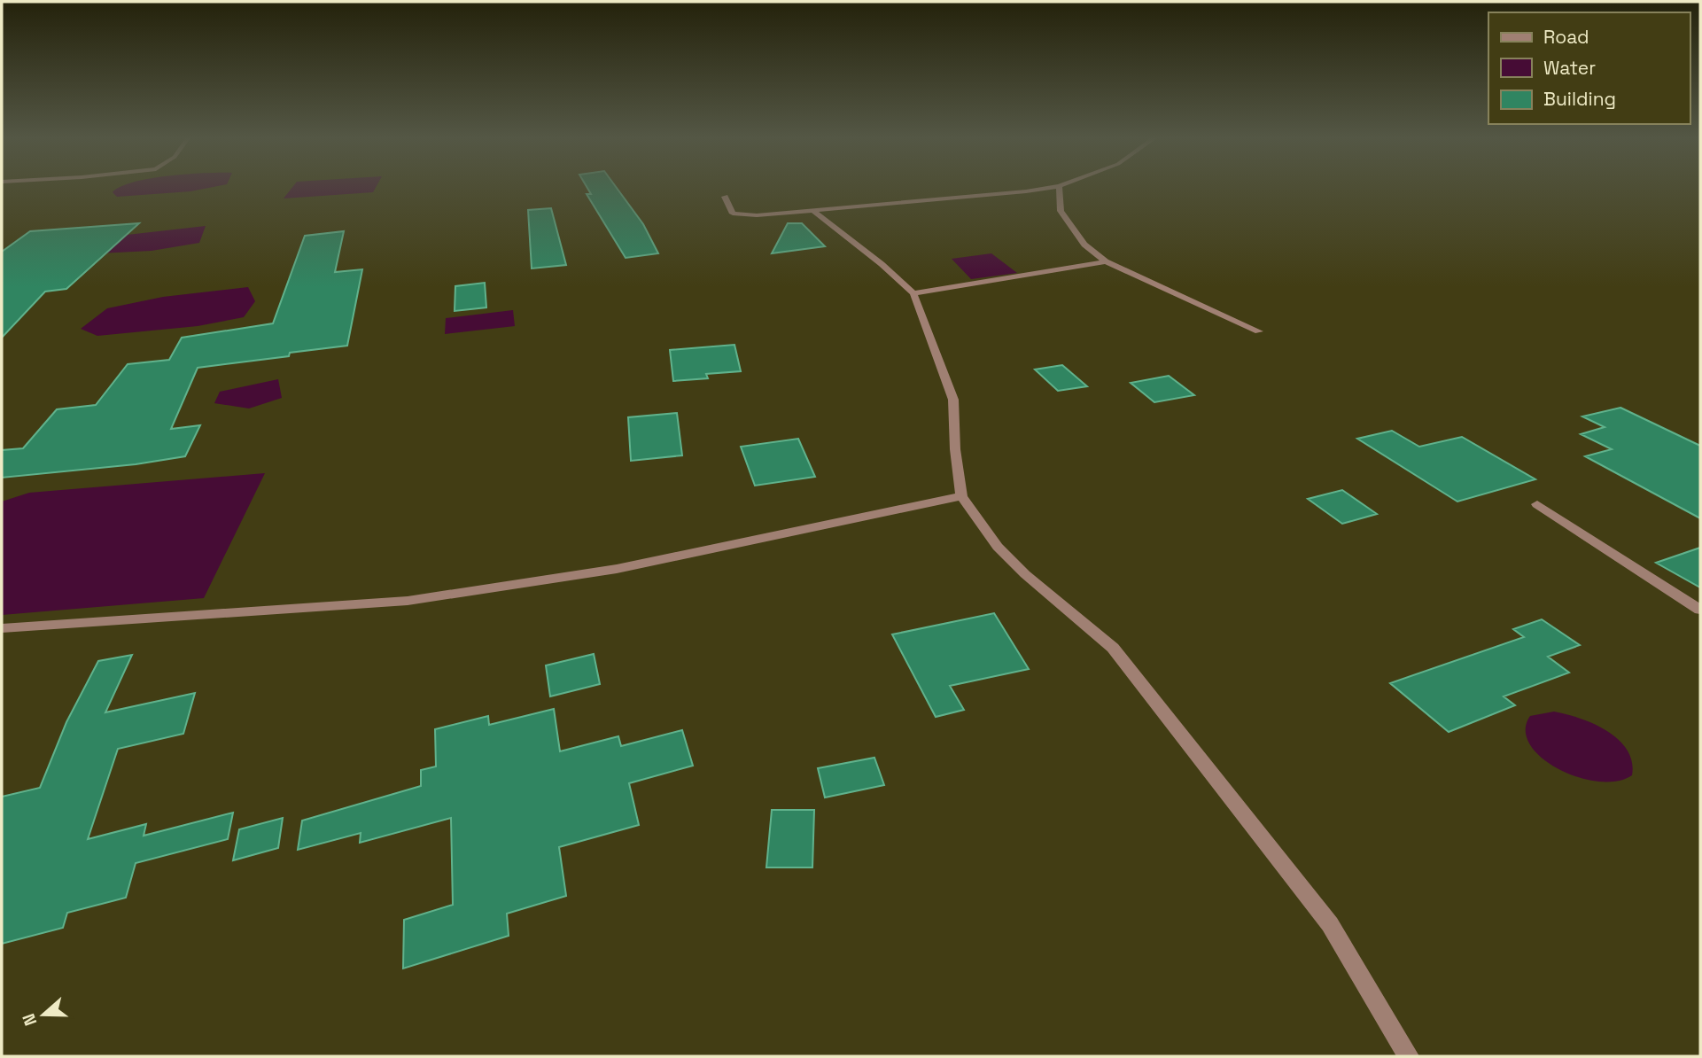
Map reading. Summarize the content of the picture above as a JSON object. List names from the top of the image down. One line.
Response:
{"legend":["Road","Water","Building"],"north":"left"}
